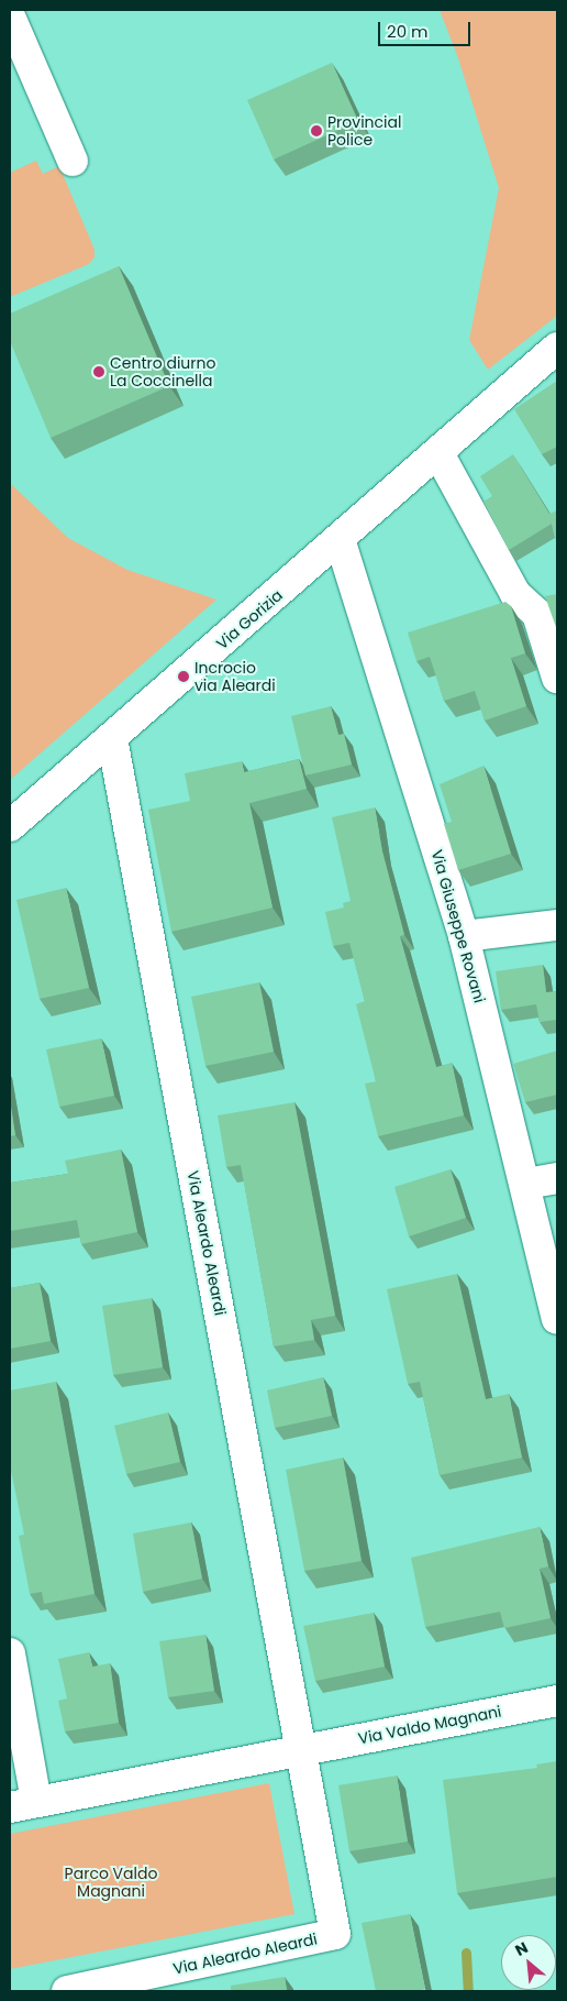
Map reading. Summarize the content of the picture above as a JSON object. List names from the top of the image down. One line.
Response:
{"streets":{"street":["Via Gorizia","Via Giuseppe Rovani","Via Aleardo Aleardi","Via Valdo Magnani"]},"crossings":[["Via Gorizia","Via Giuseppe Rovani"],["Via Gorizia","Via Aleardo Aleardi"],["Via Aleardo Aleardi","Via Valdo Magnani"]],"parks":["Parco Valdo Magnani"],"places":["Provincial Police","Centro diurno La Coccinella","Incrocio via Aleardi"],"scale_bar":"20 m","north":"top left"}
